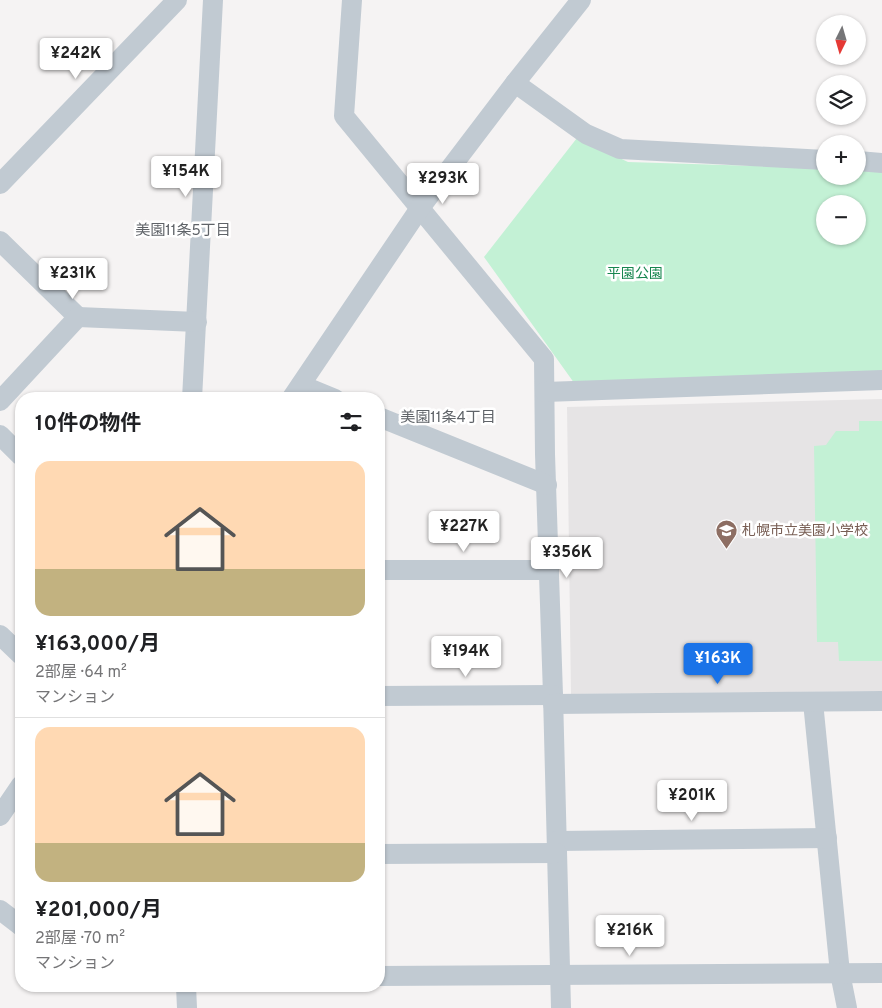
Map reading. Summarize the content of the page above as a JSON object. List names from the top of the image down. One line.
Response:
{"districts":["美園11条5丁目","美園11条4丁目"],"parks":["平園公園"],"places":{"school or university":["札幌市立美園小学校"]},"north":"bottom","page":{"map_buttons":["+","−"],"price":["¥242K","¥154K","¥293K","¥231K","¥227K","¥356K","¥194K","¥163K","¥201K","¥216K"],"heading":"10件の物件","list":[{"name":"¥163,000/月","note":"2部屋 · 64 m² · マンション"},{"name":"¥201,000/月","note":"2部屋 · 70 m² · マンション"}]}}
